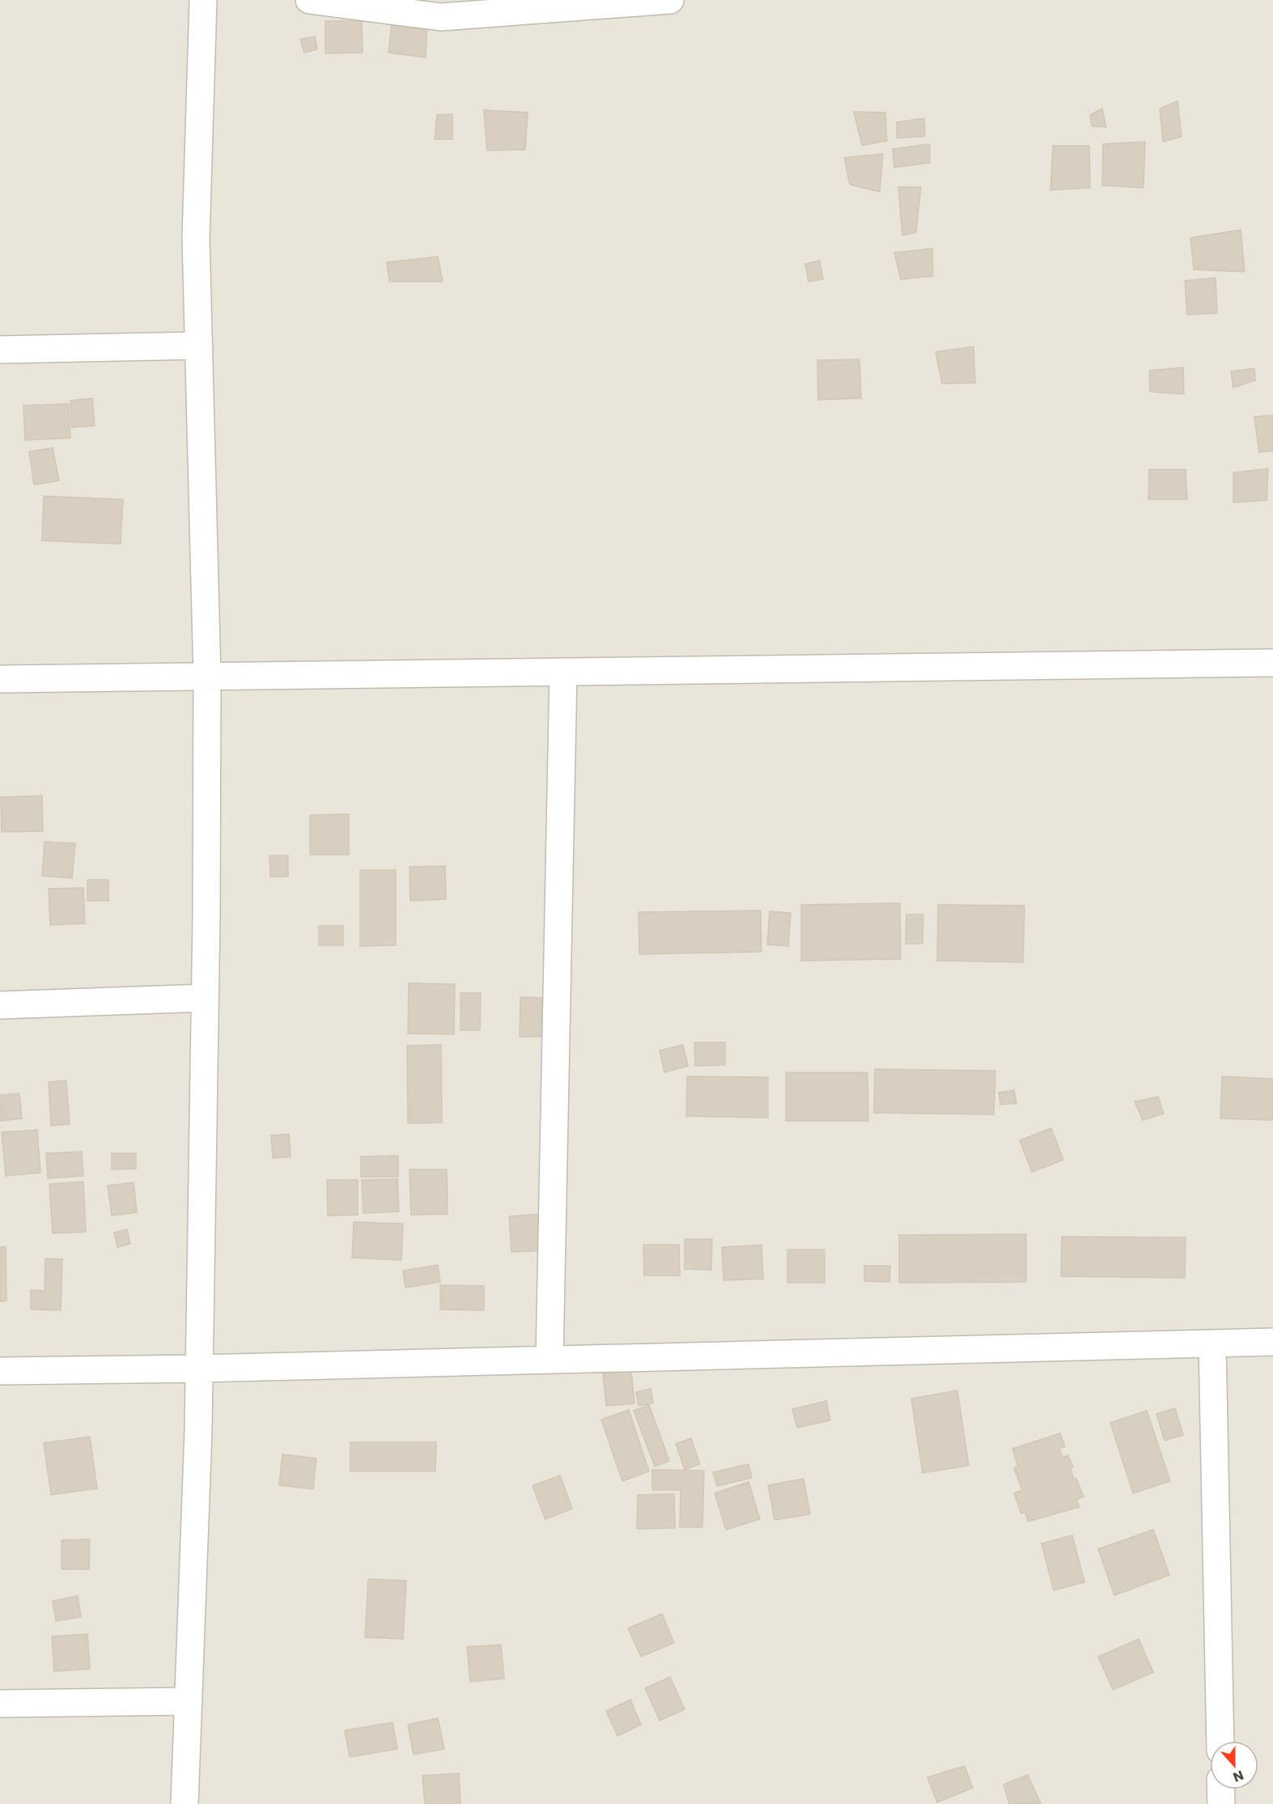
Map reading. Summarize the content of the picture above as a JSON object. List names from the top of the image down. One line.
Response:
{"north":"bottom"}
